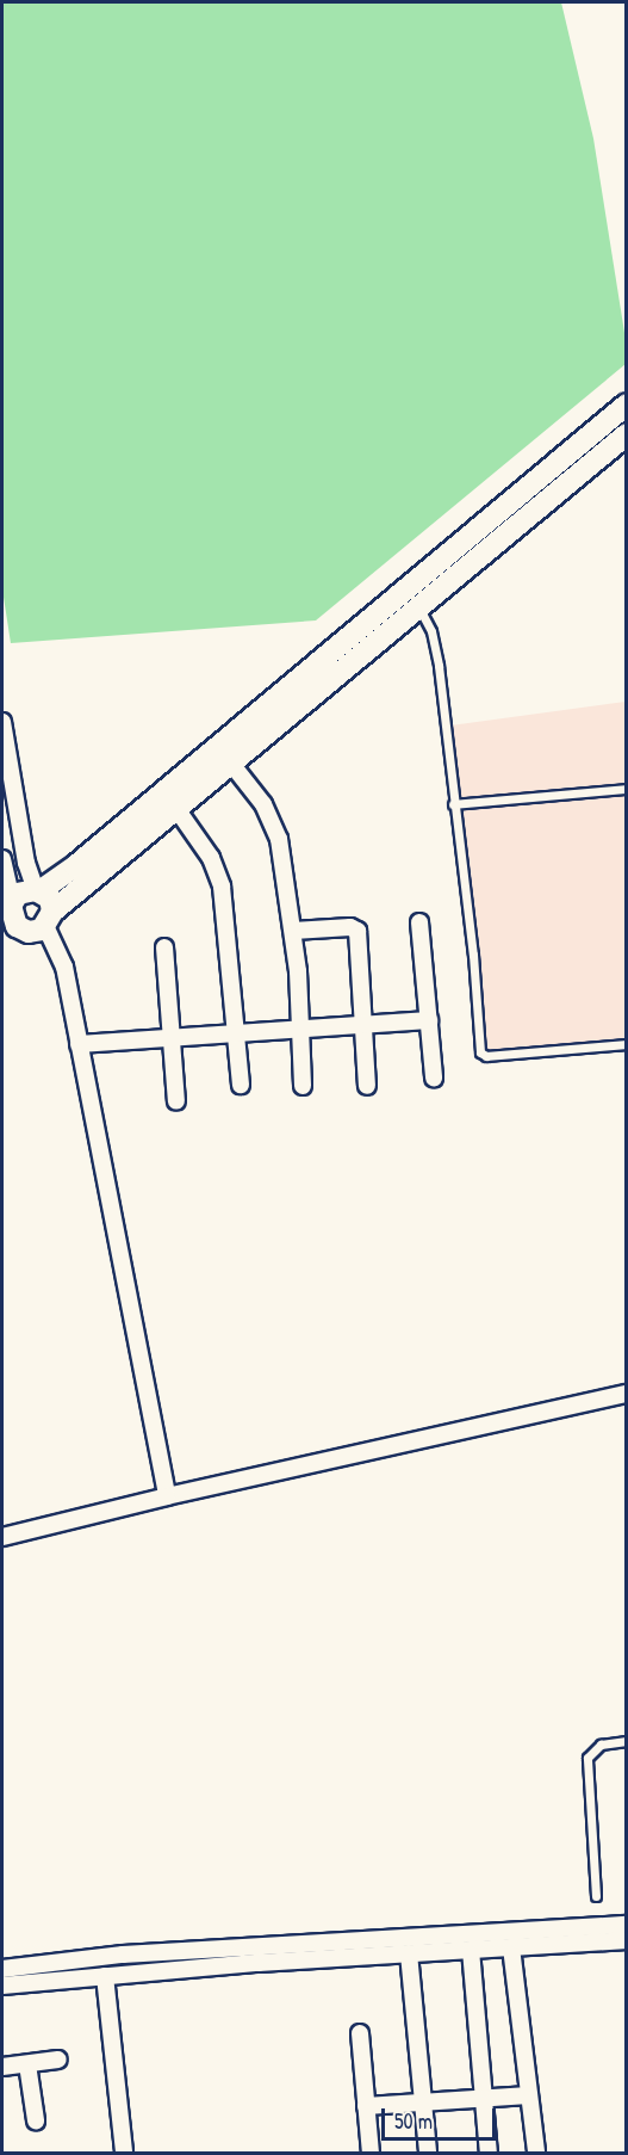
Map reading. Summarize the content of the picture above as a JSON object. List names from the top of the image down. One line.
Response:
{"scale_bar":"50 m"}
